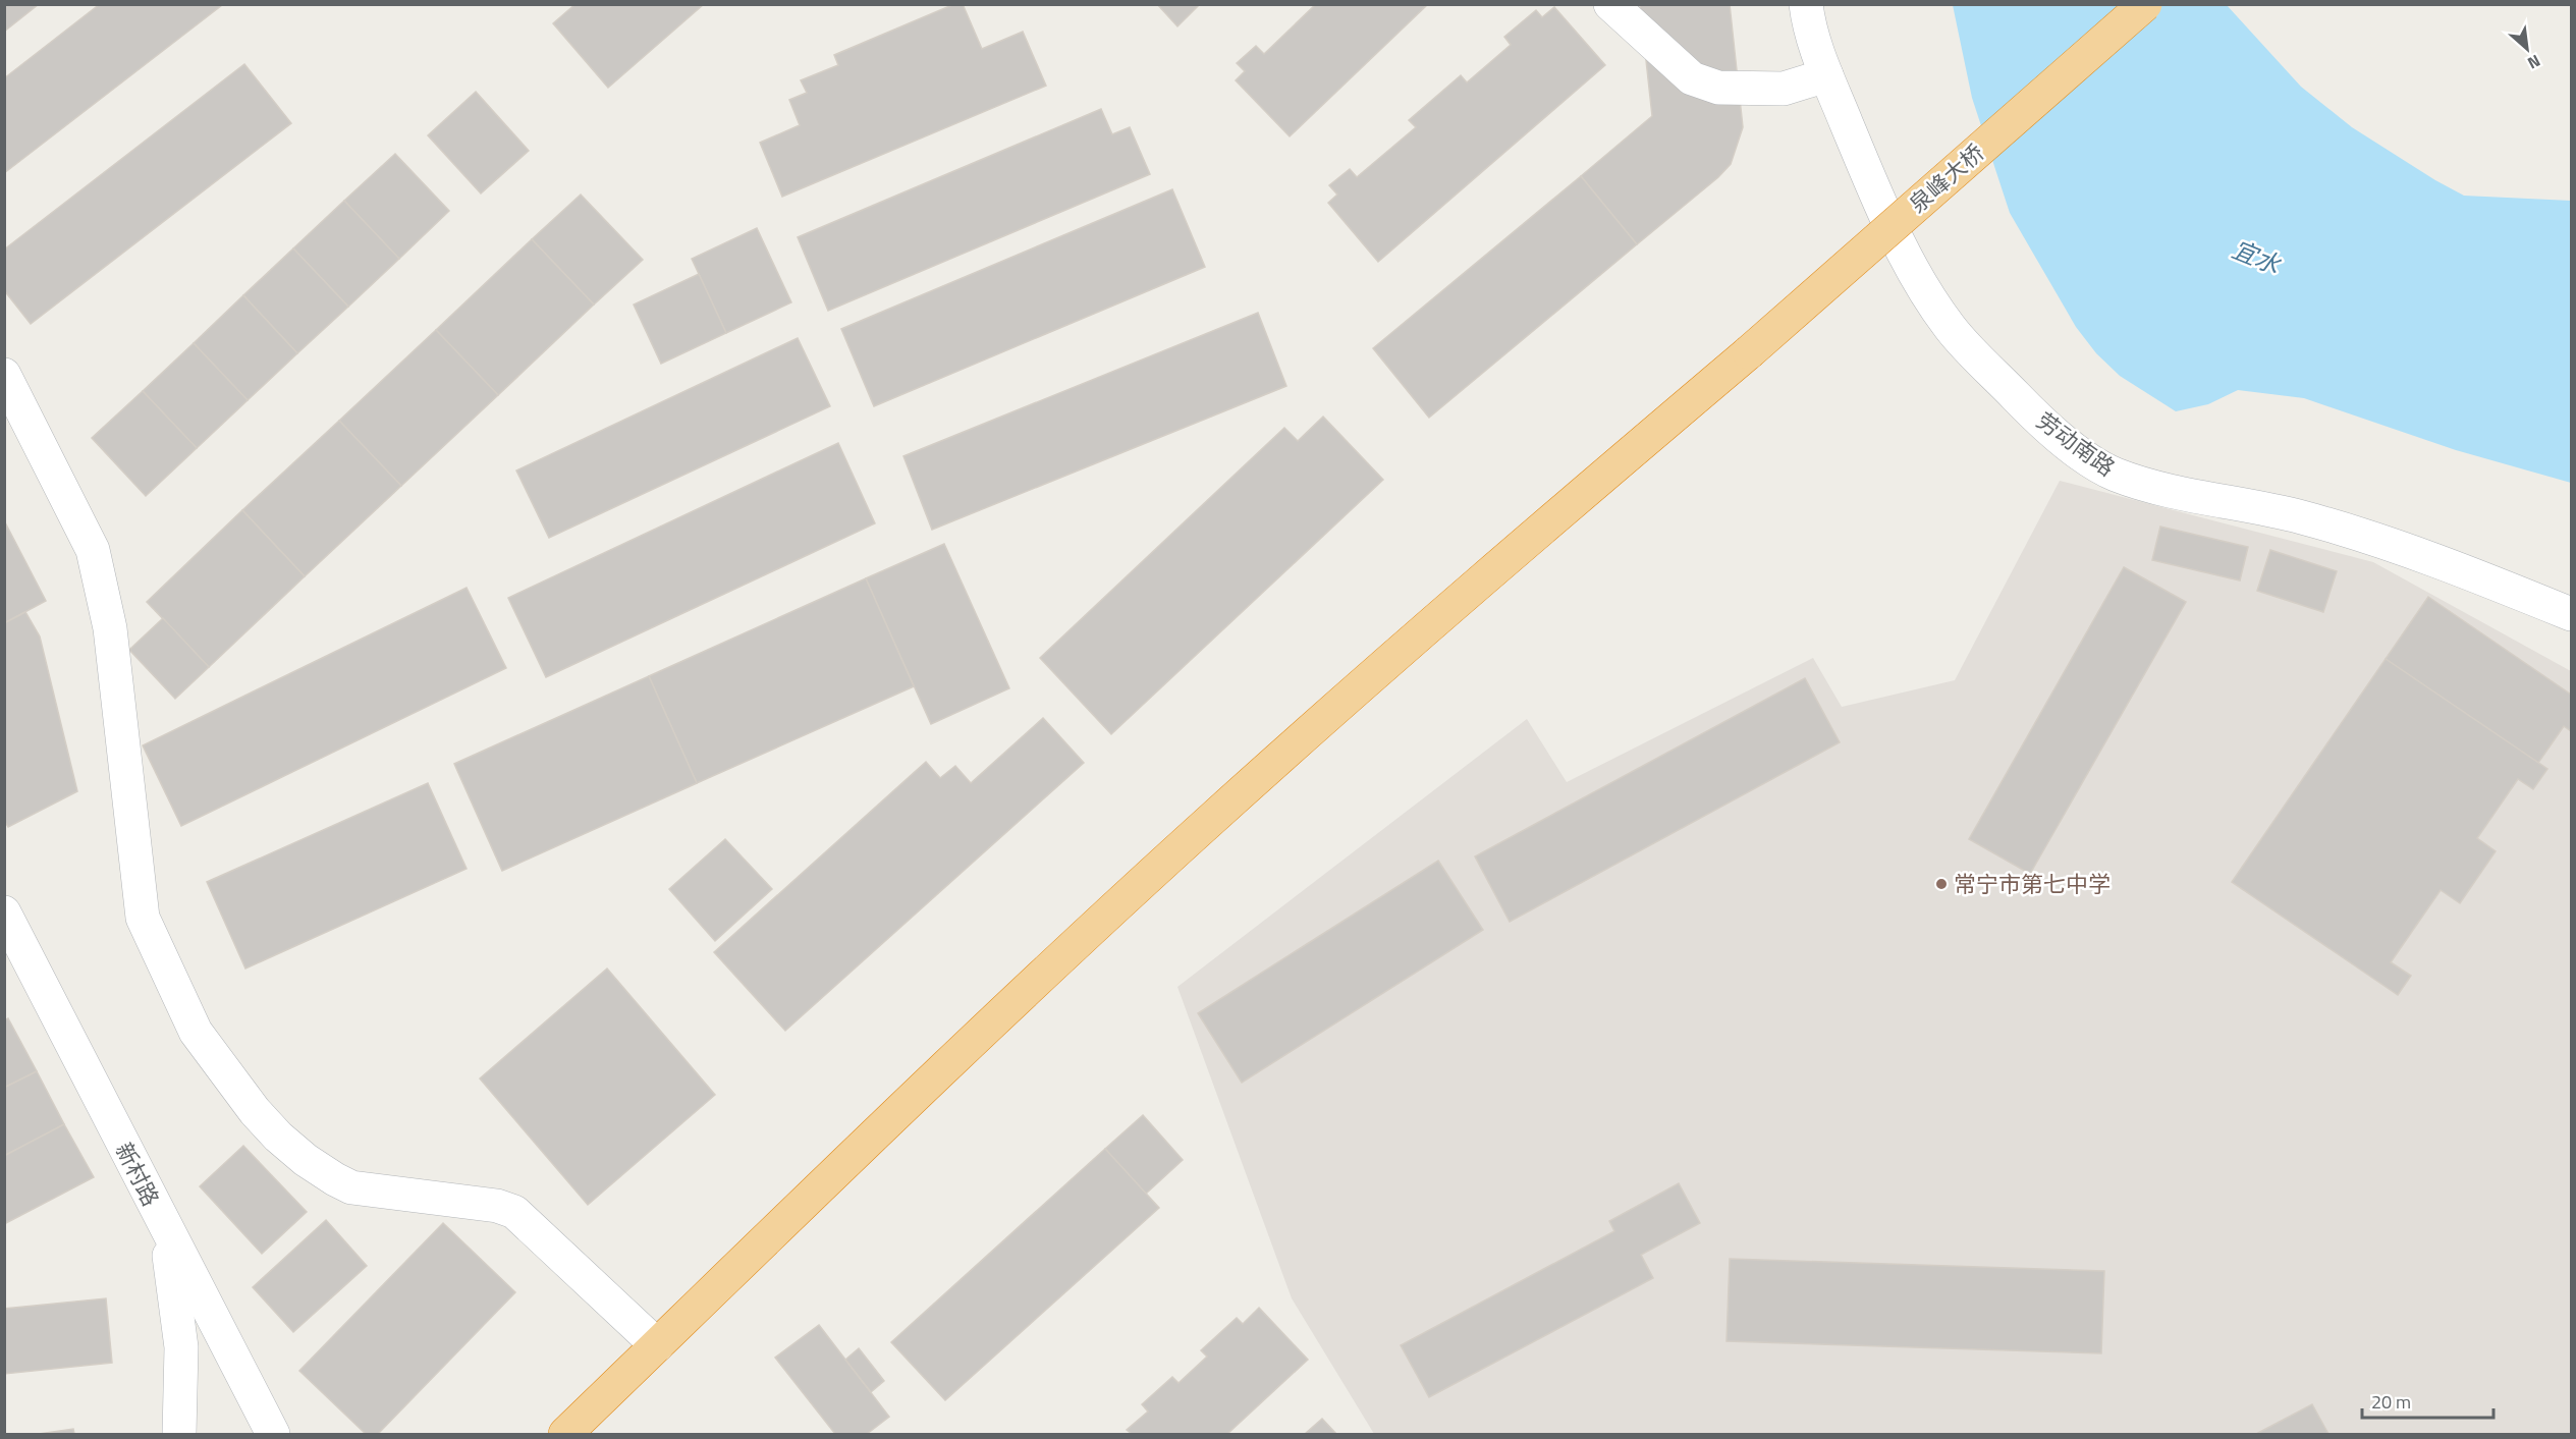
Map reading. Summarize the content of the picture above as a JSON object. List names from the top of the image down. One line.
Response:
{"streets":{"highway":["泉峰大桥"],"street":["劳动南路","新村路"]},"water":["宜水"],"places":["常宁市第七中学"],"scale_bar":"20 m","north":"bottom right"}
